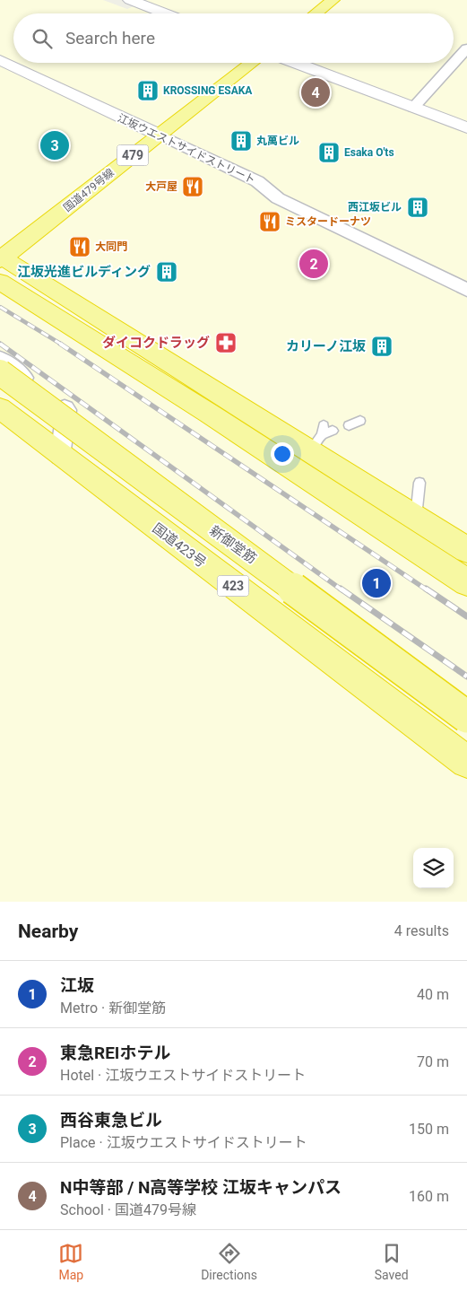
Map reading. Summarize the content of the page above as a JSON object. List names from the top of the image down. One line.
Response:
{"streets":{"highway":["479","国道479号線","新御堂筋","国道423号","423"],"street":["江坂ウエストサイドストリート"]},"crossings":[["江坂ウエストサイドストリート","国道479号線"]],"places":{"building":["KROSSING ESAKA","丸萬ビル","Esaka O'ts","西江坂ビル","江坂光進ビルディング","カリーノ江坂"],"restaurant":["大戸屋","ミスタードーナツ","大同門"],"pharmacy":["ダイコクドラッグ"]},"page":{"search":"Search here","pins":["4","3","2","1"],"heading":["Nearby","4 results"],"list":[{"mark":"1","name":"江坂","note":"Metro · 新御堂筋","value":"40 m"},{"mark":"2","name":"東急REIホテル","note":"Hotel · 江坂ウエストサイドストリート","value":"70 m"},{"mark":"3","name":"西谷東急ビル","note":"Place · 江坂ウエストサイドストリート","value":"150 m"},{"mark":"4","name":"N中等部 / N高等学校 江坂キャンパス","note":"School · 国道479号線","value":"160 m"}],"nav":["Map","Directions","Saved"]}}
